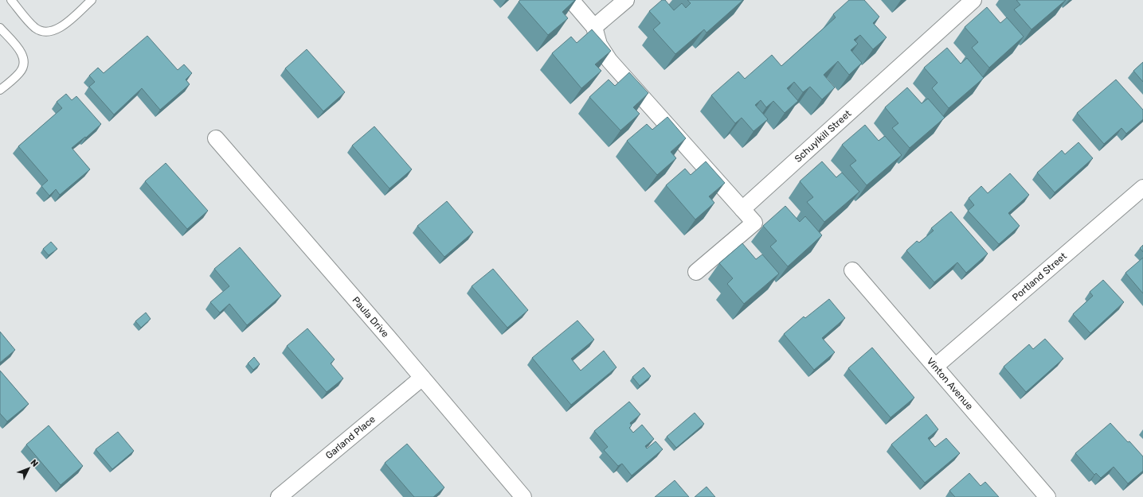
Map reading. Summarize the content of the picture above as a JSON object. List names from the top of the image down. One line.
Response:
{"streets":{"street":["Schuylkill Street","Portland Street","Paula Drive","Vinton Avenue","Garland Place"]},"crossings":[["Portland Street","Vinton Avenue"],["Paula Drive","Garland Place"]],"north":"top right"}
